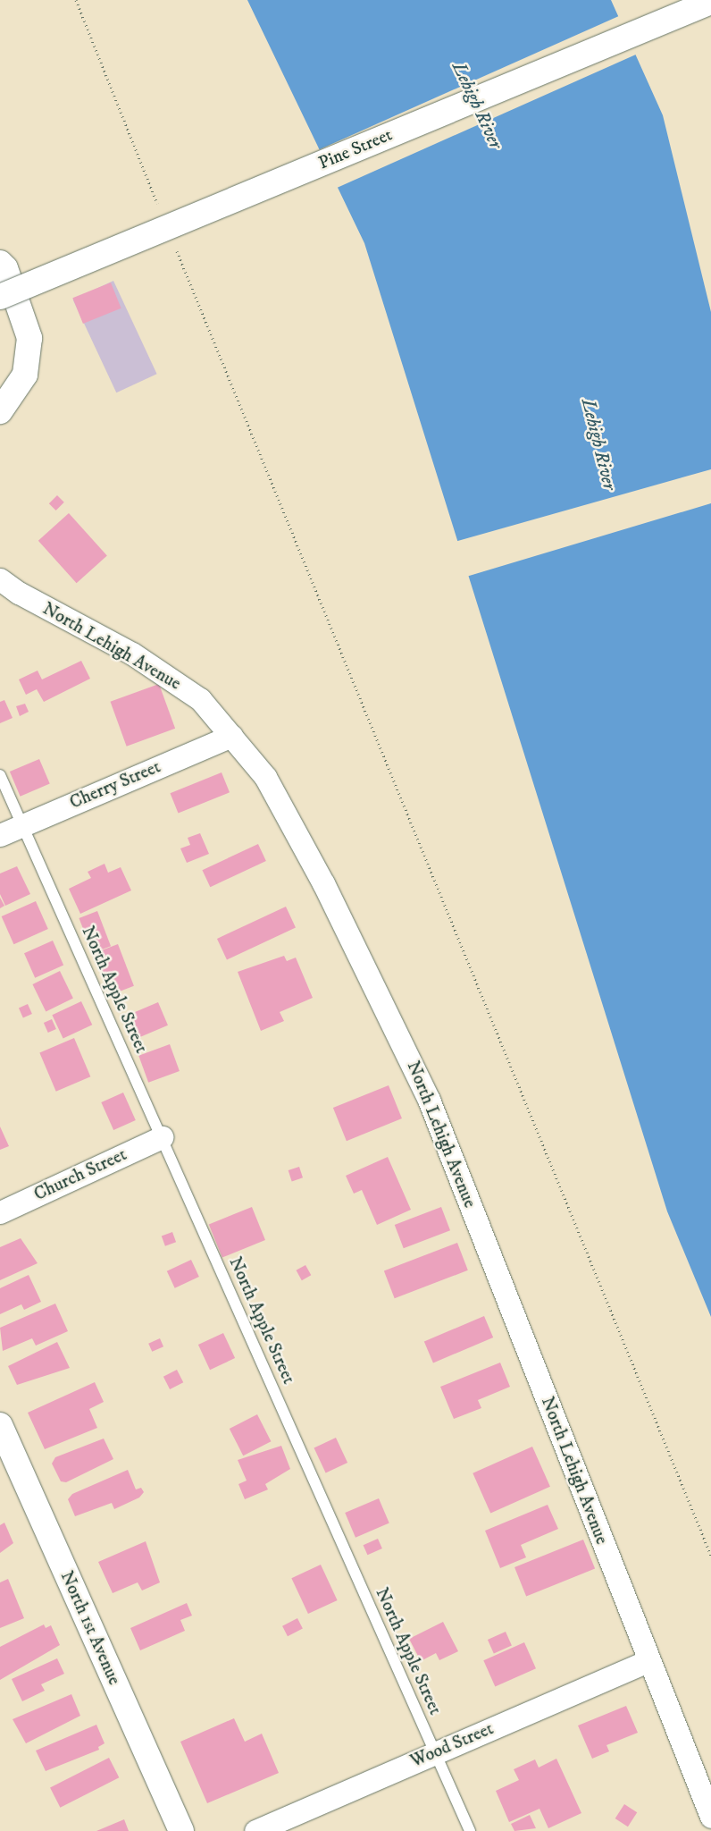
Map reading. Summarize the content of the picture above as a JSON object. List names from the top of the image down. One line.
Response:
{"streets":{"main road":["Pine Street","North 1st Avenue"],"street":["North Lehigh Avenue","Cherry Street","Church Street","Wood Street"],"lane":["North Apple Street"]},"crossings":[["North Lehigh Avenue","Cherry Street"],["North Lehigh Avenue","Wood Street"],["Cherry Street","North Apple Street"],["North Apple Street","Church Street"],["North Apple Street","Wood Street"]],"water":["Lehigh River"]}
